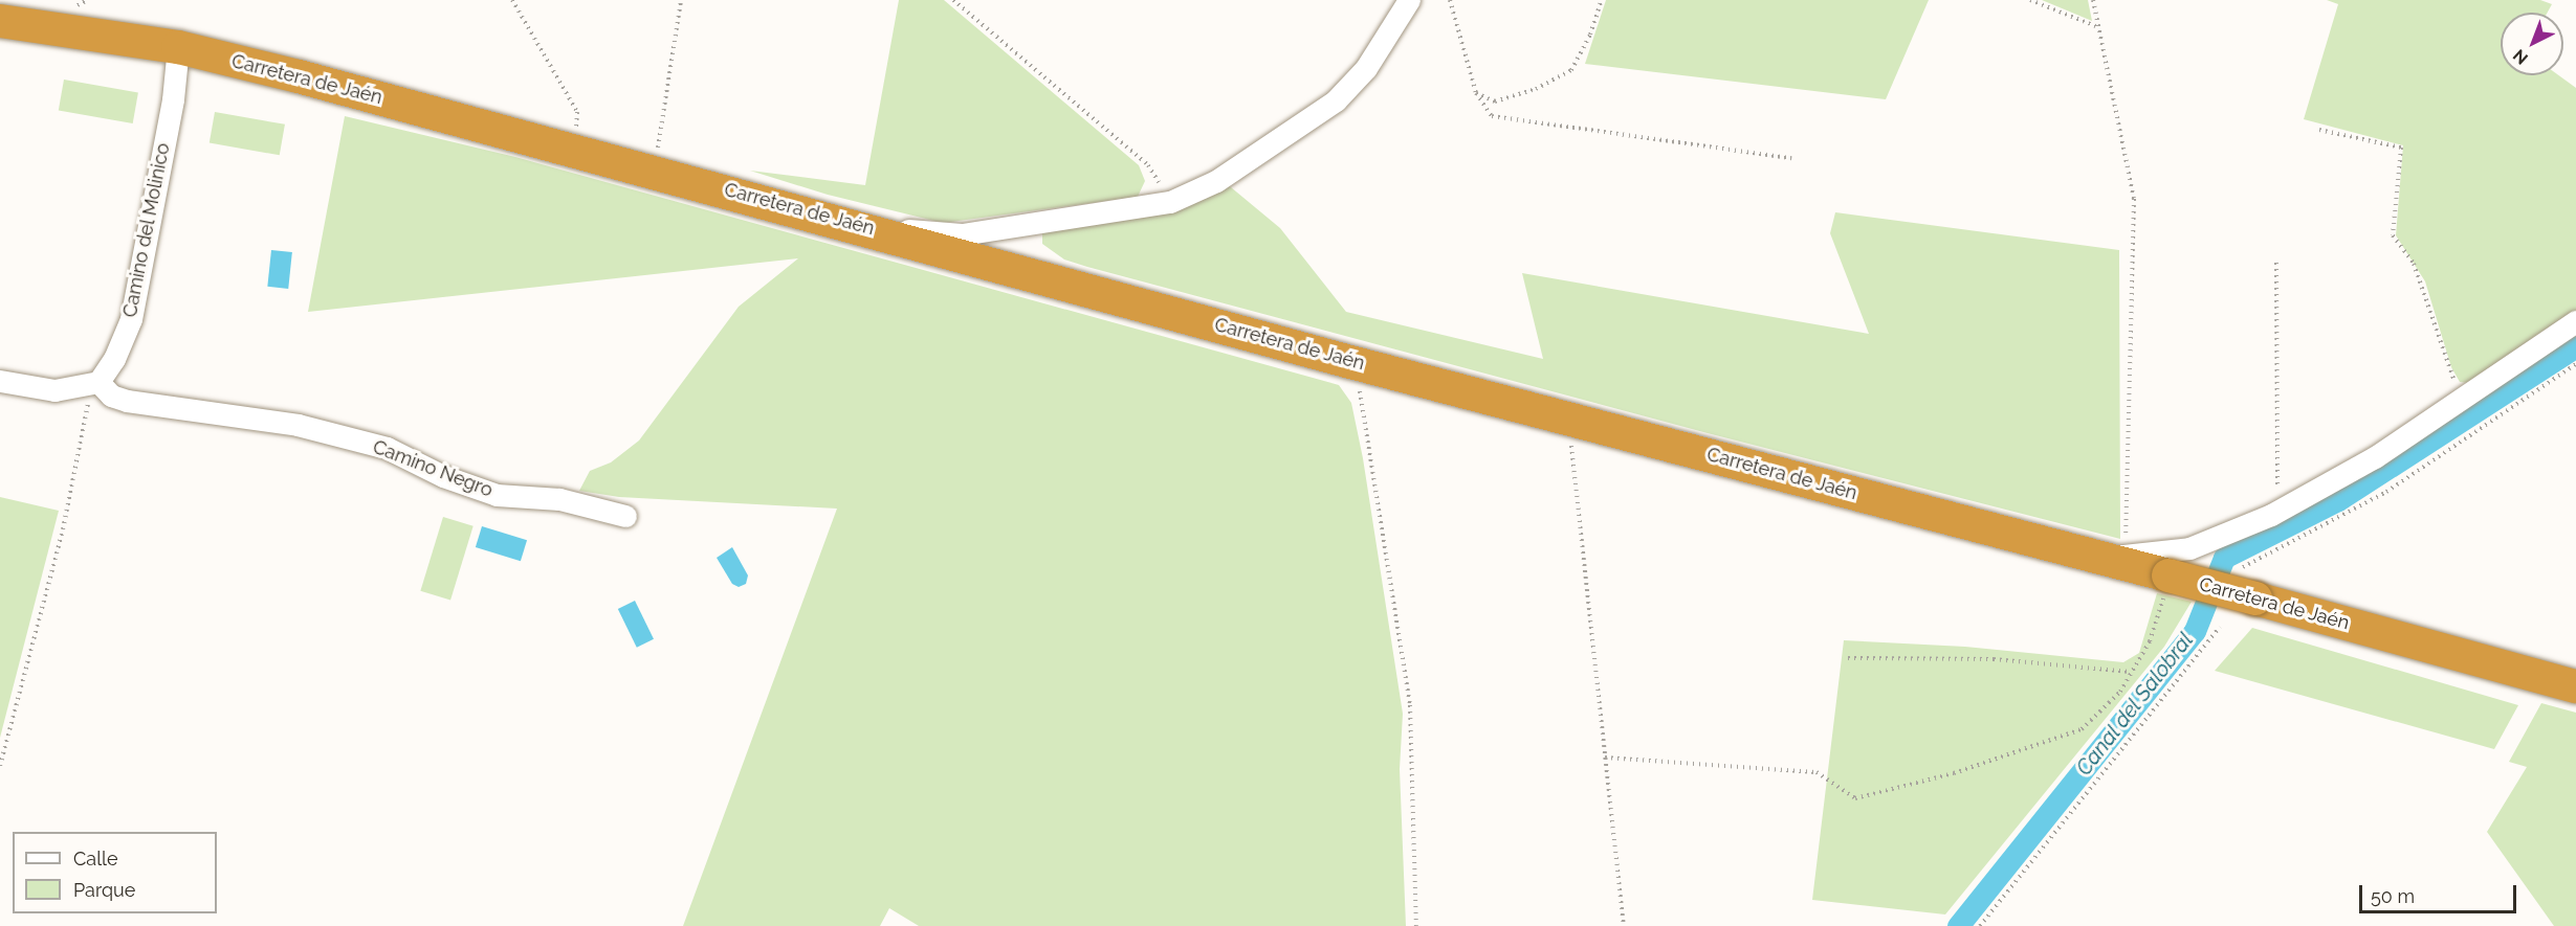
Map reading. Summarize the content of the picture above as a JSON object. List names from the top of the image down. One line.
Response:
{"streets":{"highway":["Carretera de Jaén"],"street":["Camino del Molinico","Camino Negro"]},"crossings":[["Carretera de Jaén","Camino del Molinico"],["Camino del Molinico","Camino Negro"]],"water":["Canal del Salobral"],"legend":["Calle","Parque"],"scale_bar":"50 m","north":"bottom left"}
